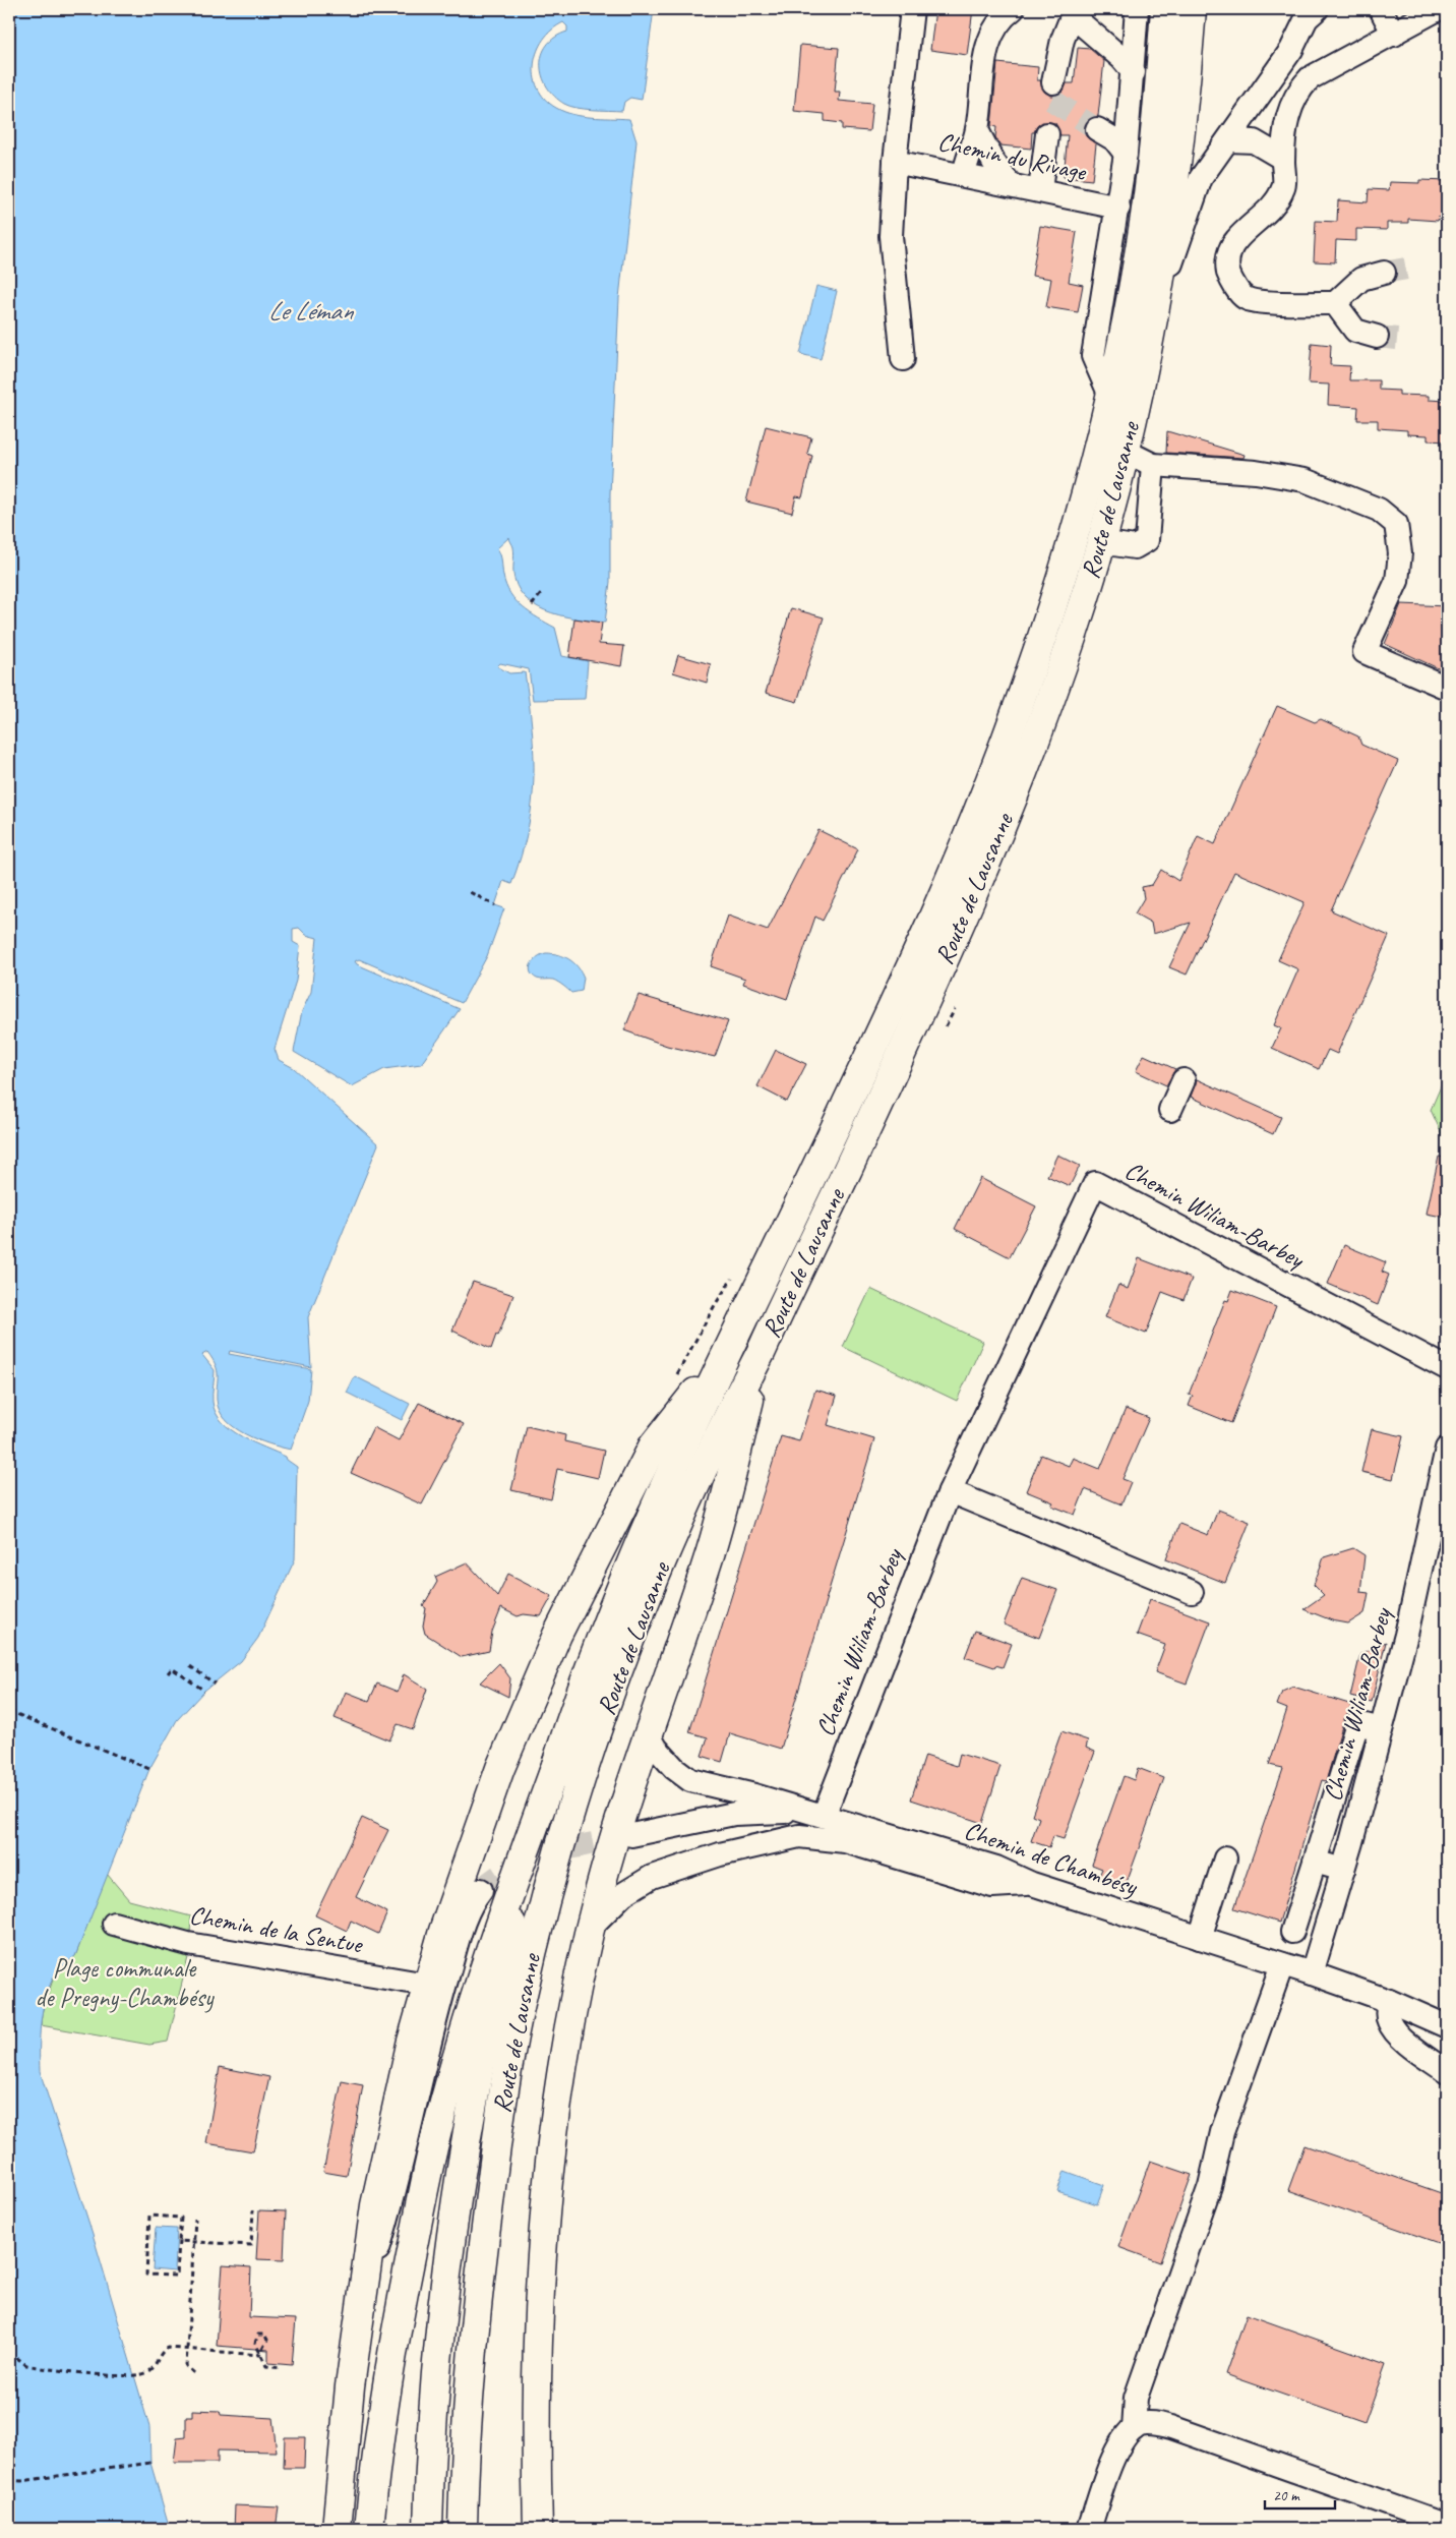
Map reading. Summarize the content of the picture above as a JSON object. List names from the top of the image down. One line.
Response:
{"streets":{"main road":["Route de Lausanne"],"street":["Chemin du Rivage","Chemin Wiliam-Barbey","Chemin de Chambésy","Chemin de la Sentue"]},"crossings":[["Chemin du Rivage","Route de Lausanne"],["Chemin Wiliam-Barbey","Chemin de Chambésy"]],"water":["Le Léman"],"parks":["Plage communale de Pregny-Chambésy"],"scale_bar":"20 m"}
